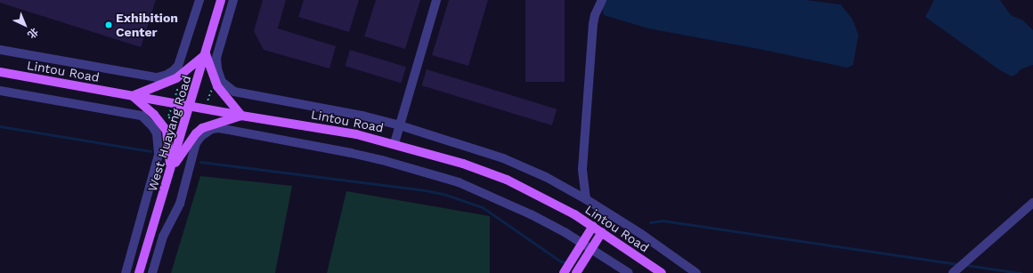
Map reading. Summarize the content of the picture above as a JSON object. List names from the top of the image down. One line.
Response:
{"streets":{"main road":["Lintou Road","West Huayang Road"]},"crossings":[["Lintou Road","West Huayang Road"]],"places":["Exhibition Center"],"north":"bottom right"}
